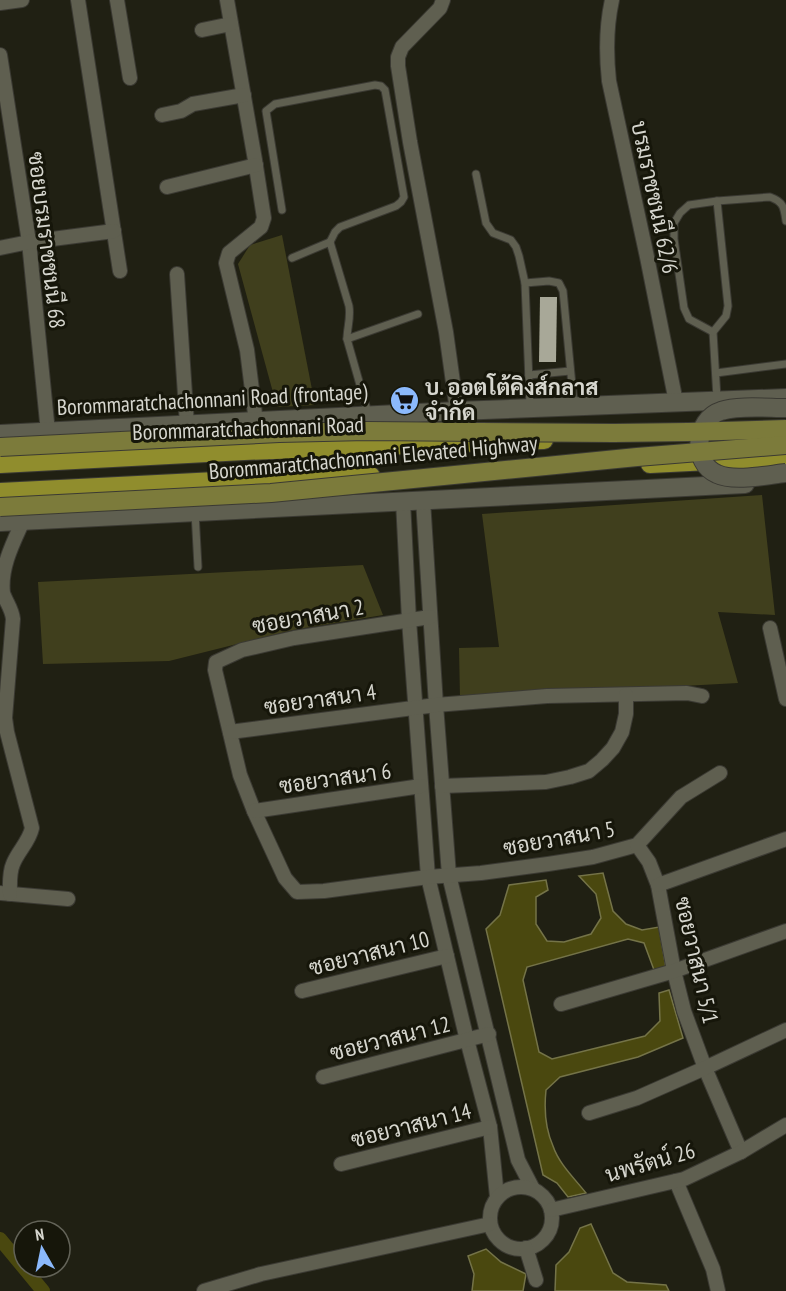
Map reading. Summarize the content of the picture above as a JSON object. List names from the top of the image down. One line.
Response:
{"streets":{"highway":["Borommaratchachonnani Road"],"main road":["Borommaratchachonnani Road (frontage)","Borommaratchachonnani Elevated Highway"],"street":["บรมราชชนนี 62/6","ซอยบรมราชชนนี 68","ซอยวาสนา 2","ซอยวาสนา 4","ซอยวาสนา 6","ซอยวาสนา 5","ซอยวาสนา 10","ซอยวาสนา 5/1","ซอยวาสนา 12","ซอยวาสนา 14","นพรัตน์ 26"]},"crossings":[["บรมราชชนนี 62/6","Borommaratchachonnani Road (frontage)"],["ซอยบรมราชชนนี 68","Borommaratchachonnani Road (frontage)"],["Borommaratchachonnani Road","Borommaratchachonnani Elevated Highway"],["ซอยวาสนา 2","ซอยวาสนา 4"],["ซอยวาสนา 6","ซอยวาสนา 5"],["ซอยวาสนา 5","ซอยวาสนา 5/1"],["ซอยวาสนา 5/1","นพรัตน์ 26"]],"places":{"supermarket":["บ. ออตโต้คิงส์กลาส จำกัด"]},"north":"top"}
